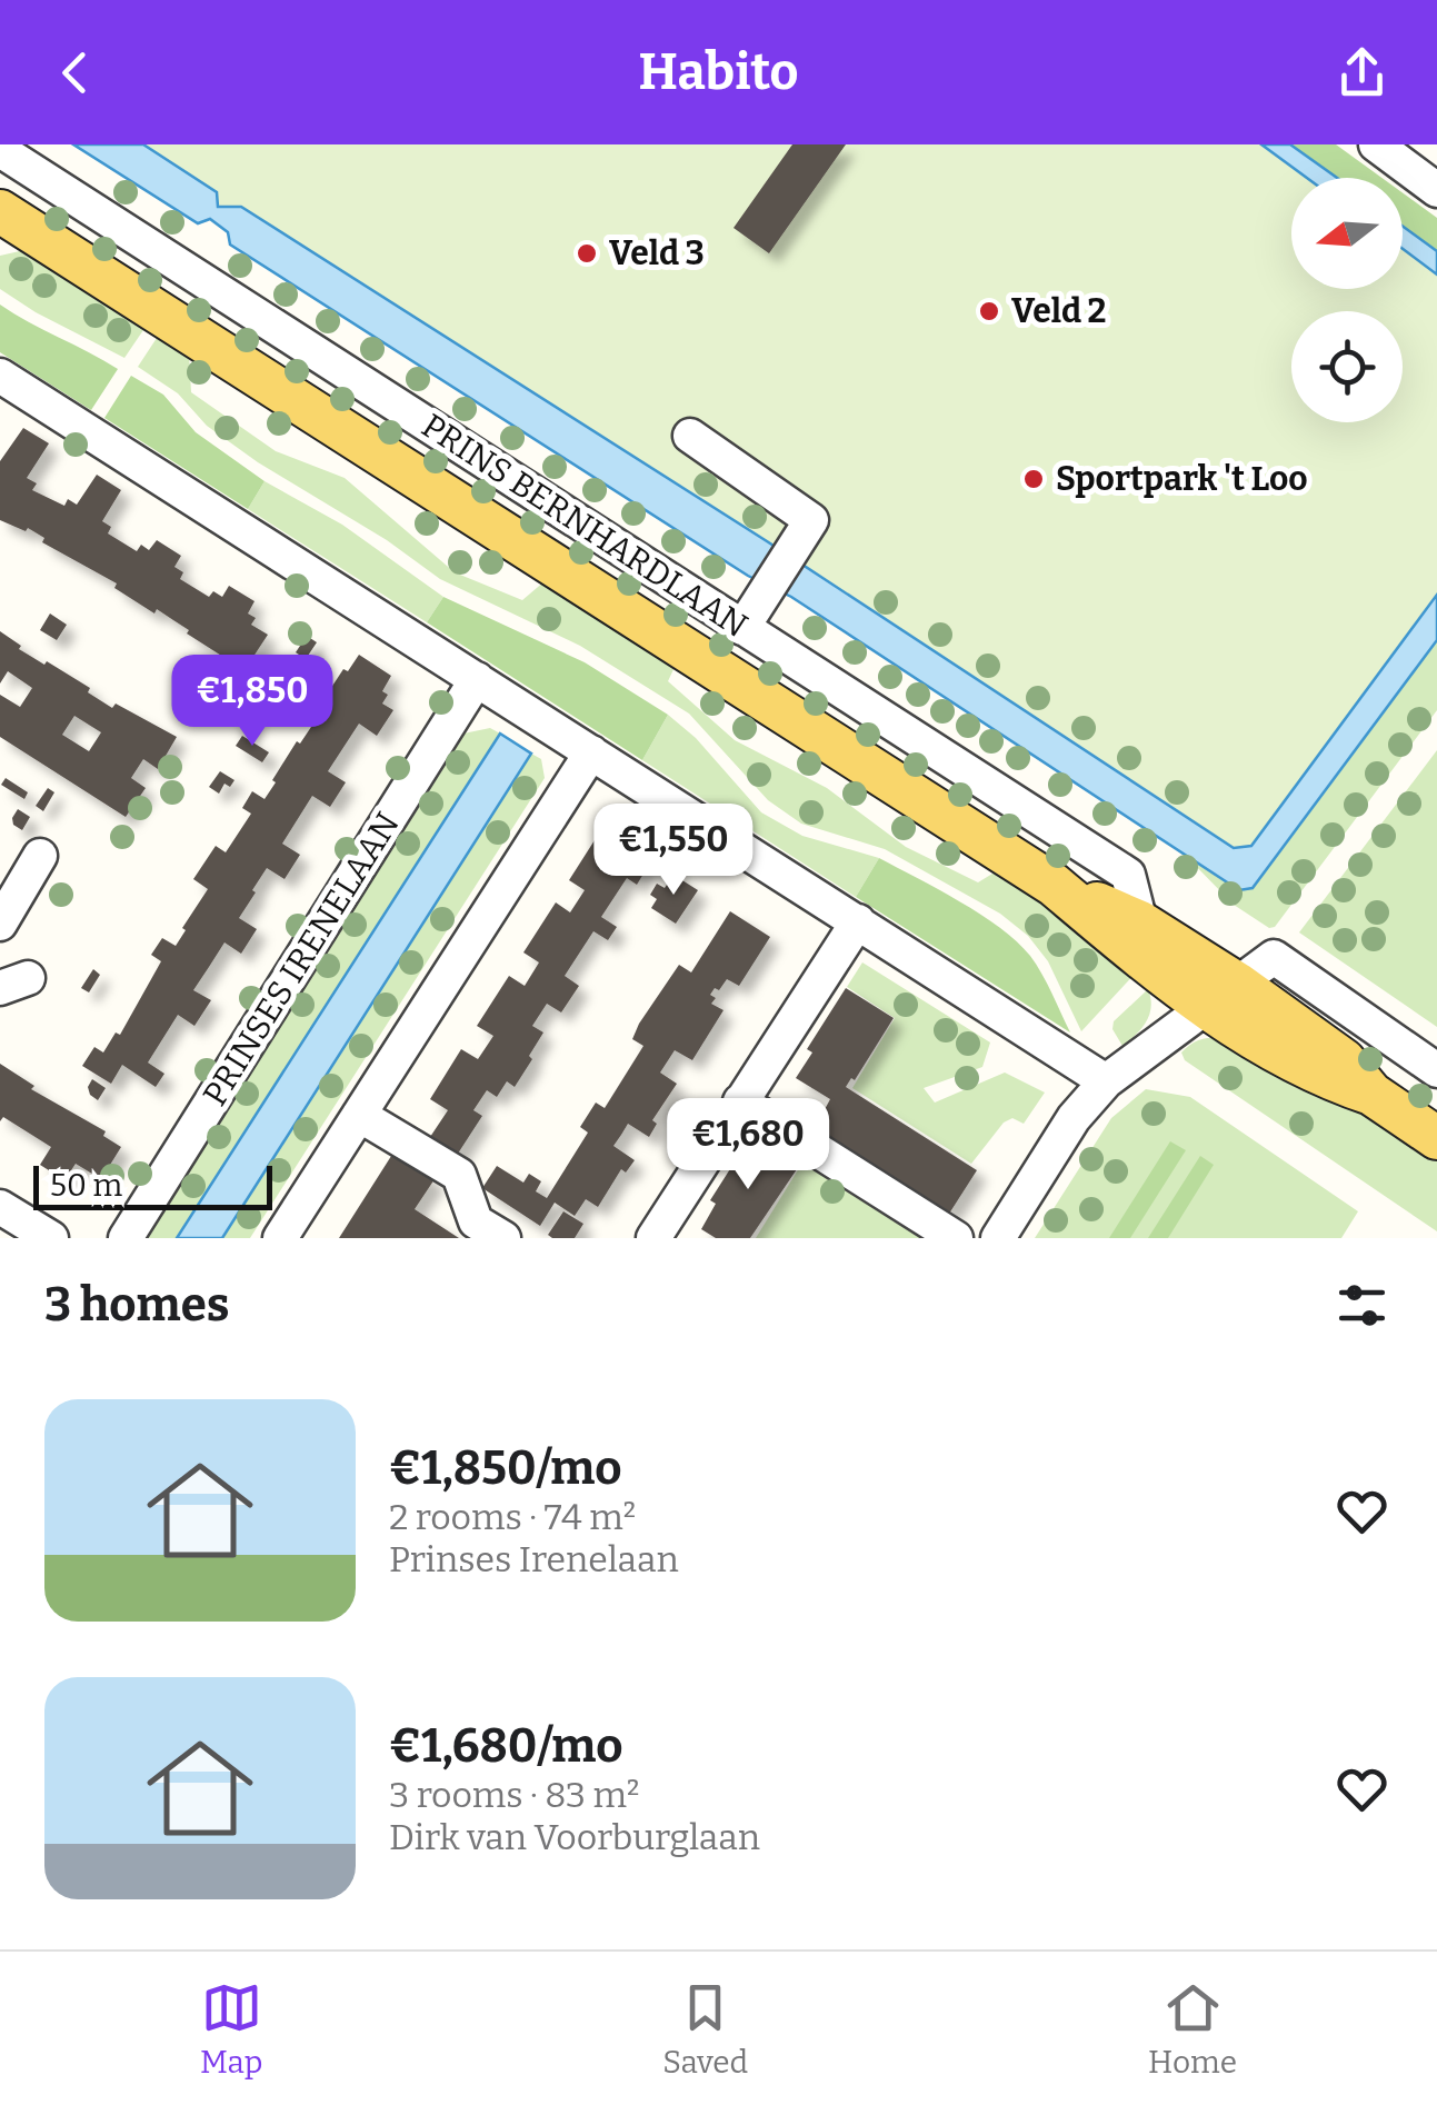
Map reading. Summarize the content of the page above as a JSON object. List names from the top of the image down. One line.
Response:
{"streets":{"main road":["PRINS BERNHARDLAAN"],"street":["PRINSES IRENELAAN"]},"places":["Veld 3","Veld 2","Sportpark 't Loo"],"scale_bar":"50 m","north":"left","page":{"header":"Habito","price":["€1,850","€1,550","€1,680"],"scale":"50 m","heading":"3 homes","list":[{"name":"€1,850/mo","note":"2 rooms · 74 m² · Prinses Irenelaan"},{"name":"€1,680/mo","note":"3 rooms · 83 m² · Dirk van Voorburglaan"}],"tabs":["Map","Saved","Home"]}}
